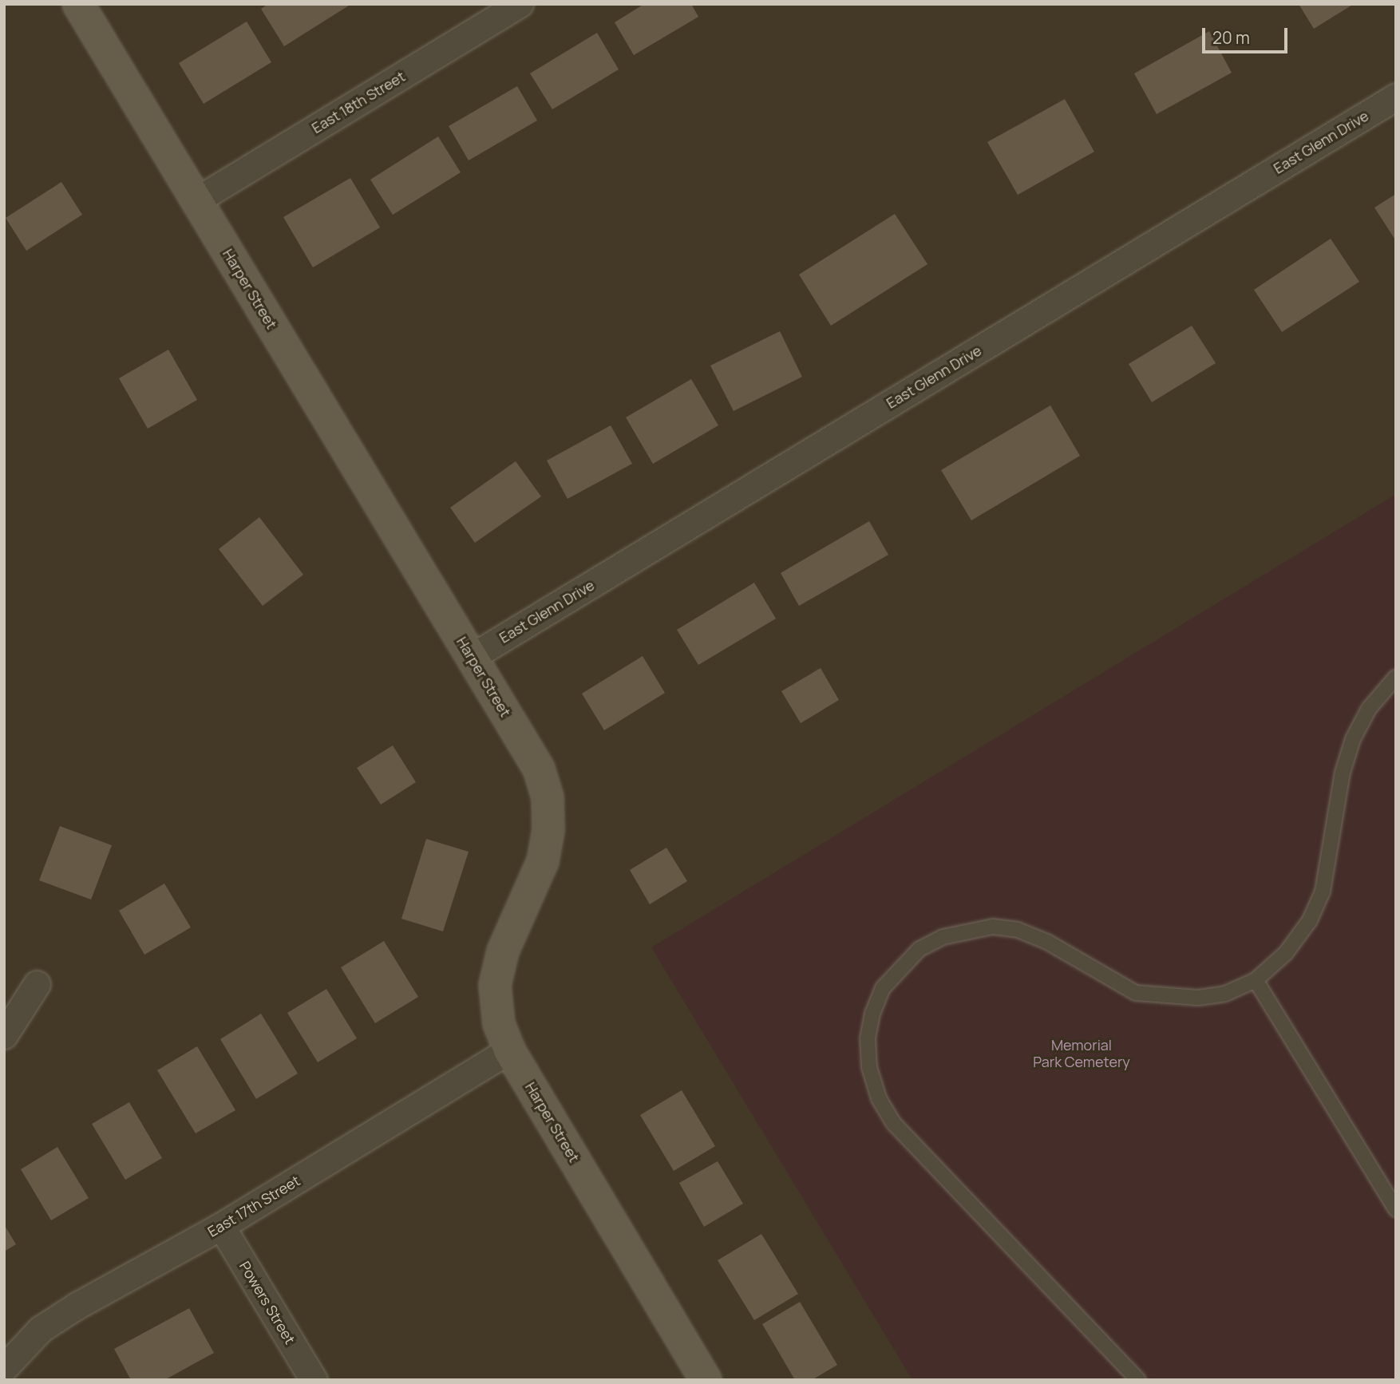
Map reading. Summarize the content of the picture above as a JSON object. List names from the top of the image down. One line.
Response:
{"streets":{"street":["East 18th Street","East Glenn Drive","Harper Street","East 17th Street","Powers Street"]},"crossings":[["East 18th Street","Harper Street"],["East Glenn Drive","Harper Street"],["Harper Street","East 17th Street"],["East 17th Street","Powers Street"]],"parks":["Memorial Park Cemetery"],"scale_bar":"20 m"}
